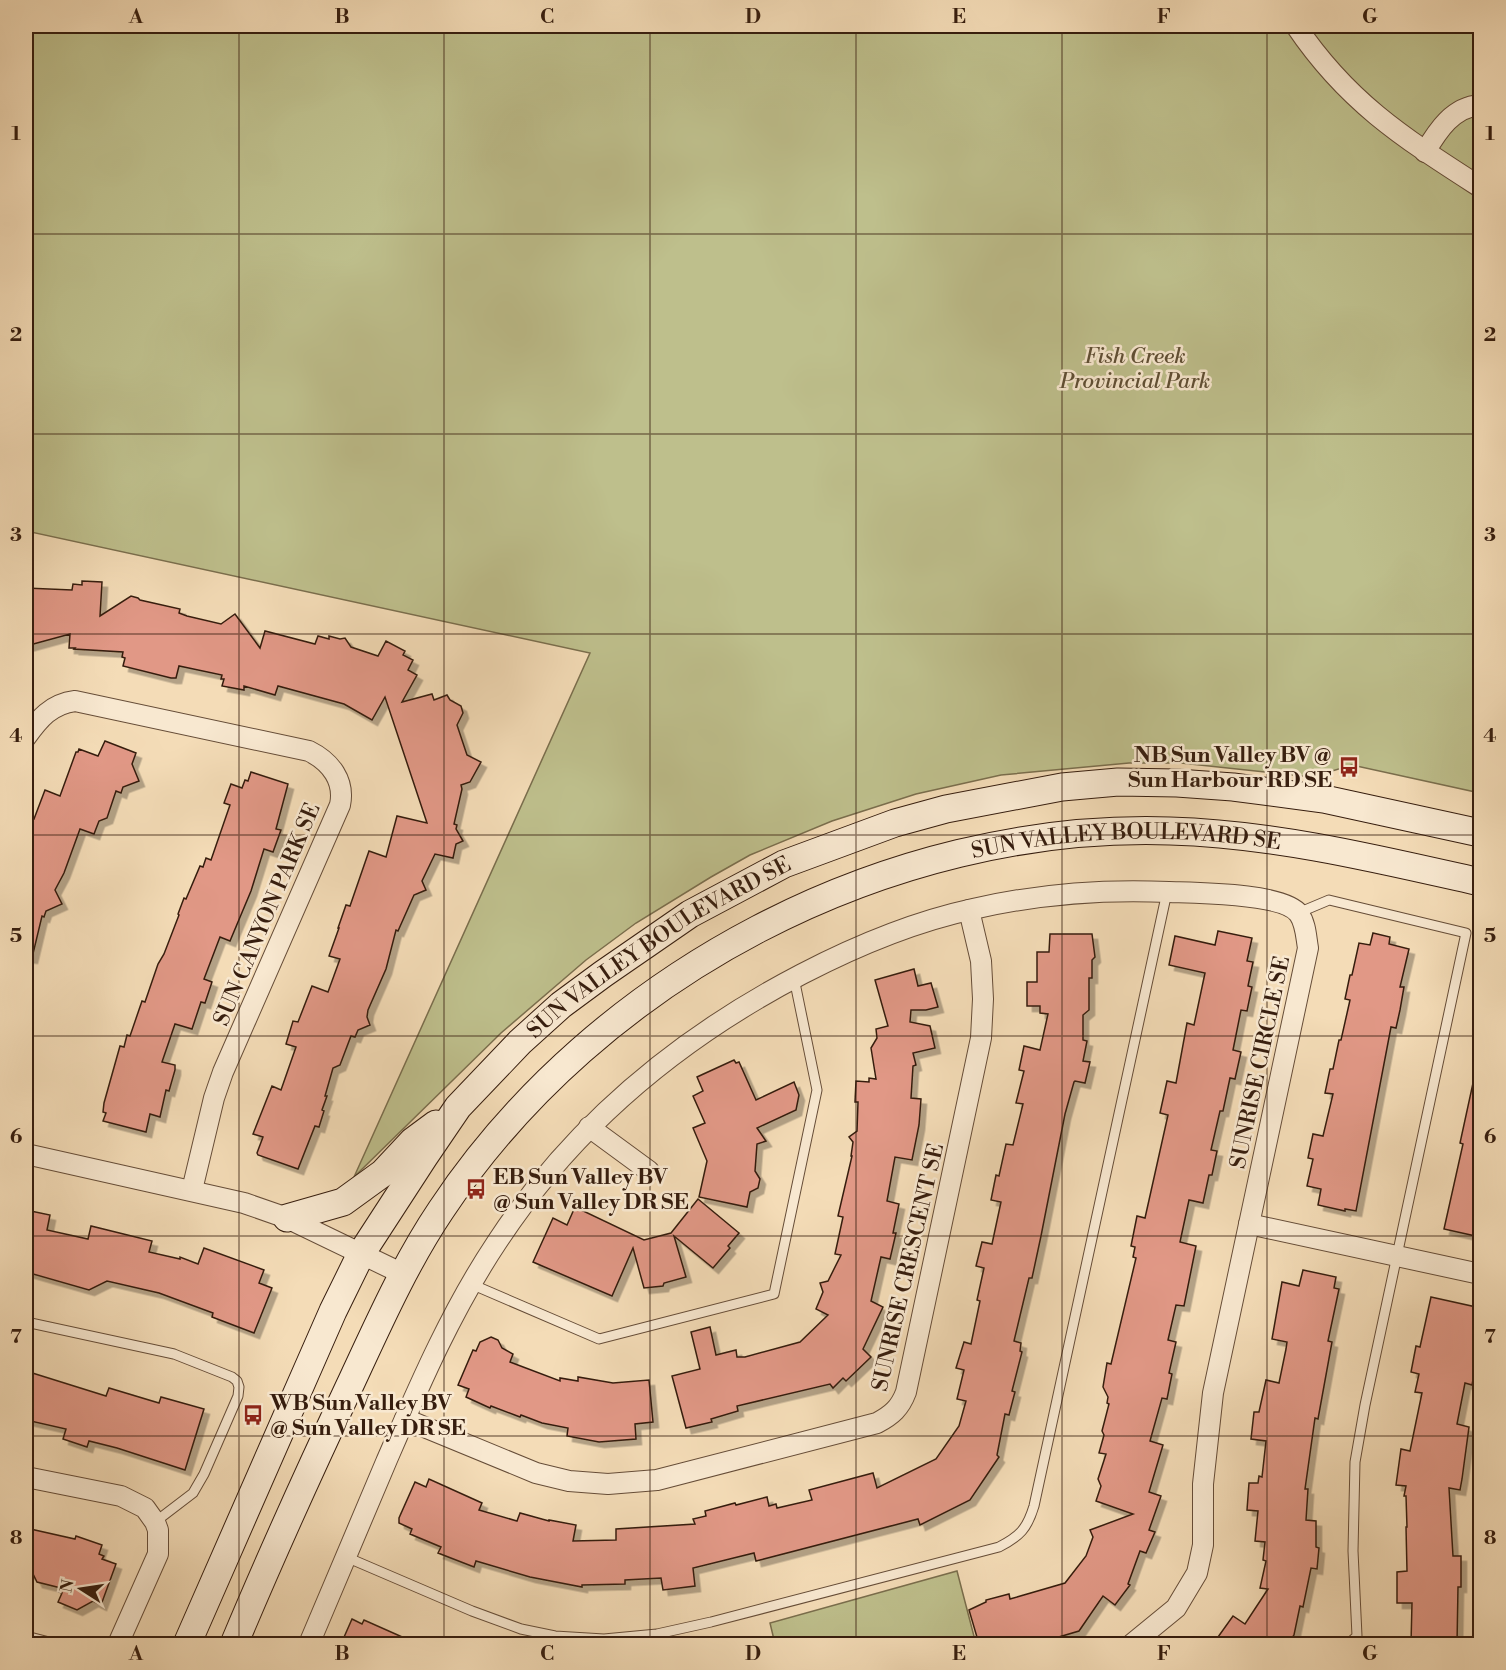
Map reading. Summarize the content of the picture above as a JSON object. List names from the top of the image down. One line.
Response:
{"streets":{"main road":["SUN VALLEY BOULEVARD SE"],"street":["SUN CANYON PARK SE","SUNRISE CIRCLE SE","SUNRISE CRESCENT SE"]},"parks":["Fish Creek Provincial Park"],"places":{"bus stop":["NB Sun Valley BV @ Sun Harbour RD SE","EB Sun Valley BV @ Sun Valley DR SE","WB Sun Valley BV @ Sun Valley DR SE"]},"north":"left","grid":{"columns":["A","B","C","D","E","F","G"],"rows":["1","2","3","4","5","6","7","8"]}}
